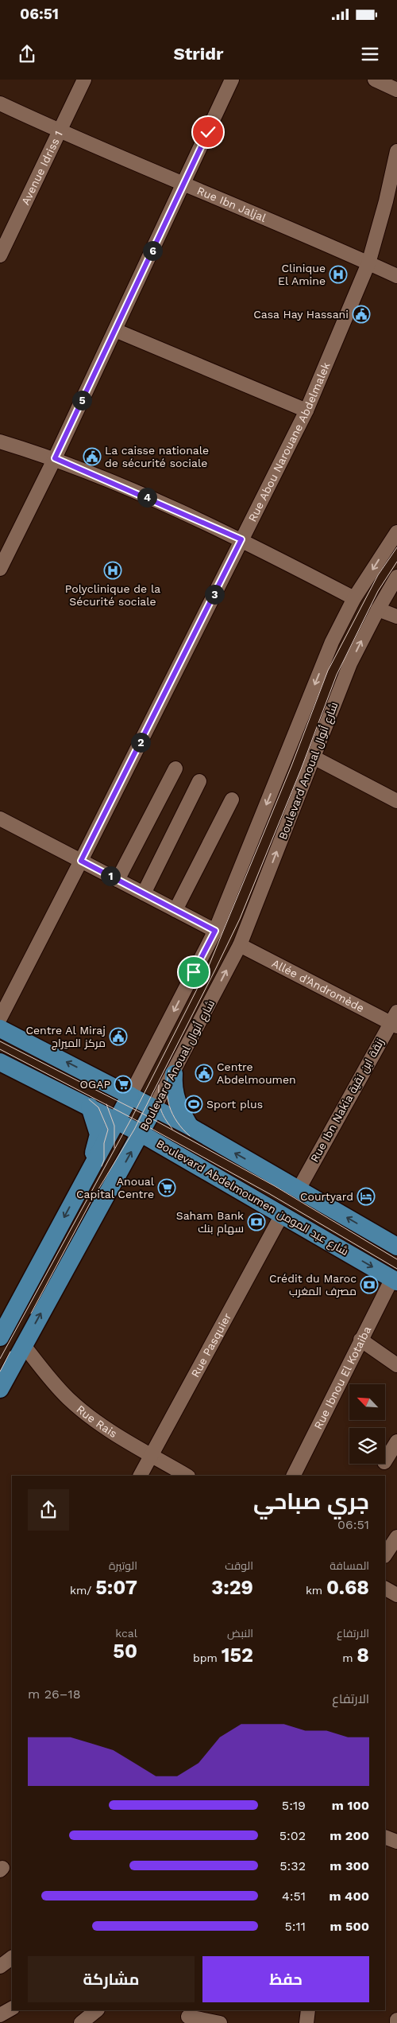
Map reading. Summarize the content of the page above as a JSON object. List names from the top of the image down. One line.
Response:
{"streets":{"main road":["Boulevard Anoual شارع أنوال","Boulevard Abdelmoumen شارع عبد المومن"],"street":["Avenue Idriss 1","Rue Ibn Jaljal","Rue Abou Narouane Abdelmalek","Allée d'Andromède","Rue Ibn Nakia زنقة ابن نقية","Rue Pasquier","Rue Ibnou El Kotaiba","Rue Rais"]},"crossings":[["Avenue Idriss 1","Rue Ibn Jaljal"],["Rue Ibn Jaljal","Rue Abou Narouane Abdelmalek"],["Boulevard Anoual شارع أنوال","Allée d'Andromède"],["Boulevard Anoual شارع أنوال","Boulevard Abdelmoumen شارع عبد المومن"],["Boulevard Anoual شارع أنوال","Rue Rais"],["Allée d'Andromède","Rue Ibn Nakia زنقة ابن نقية"],["Boulevard Abdelmoumen شارع عبد المومن","Rue Pasquier"],["Boulevard Abdelmoumen شارع عبد المومن","Rue Ibnou El Kotaiba"],["Rue Pasquier","Rue Rais"]],"places":{"hospital":["Clinique El Amine","Polyclinique de la Sécurité sociale"],"public building":["Casa Hay Hassani","La caisse nationale de sécurité sociale","Centre Al Miraj مركز الميراج","Centre Abdelmoumen"],"supermarket":["OGAP","Anoual Capital Centre"],"sports":["Sport plus"],"hotel":["Courtyard"],"bank":["Saham Bank سهام بنك","Crédit du Maroc مصرف المغرب"]},"north":"top left","page":{"status":"06:51","header":"Stridr","pins":["6","5","4","3","2","1"],"heading":["جري صباحي","06:51"],"stats":[["المسافة","0.68 km"],["الوقت","3:29"],["الوتيرة","5:07 /km"],["الارتفاع","8 m"],["النبض","152 bpm"],["kcal","50"]],"chart":["الارتفاع","18–26 m"],"list":[{"name":"100 m","note":"5:19"},{"name":"200 m","note":"5:02"},{"name":"300 m","note":"5:32"},{"name":"400 m","note":"4:51"},{"name":"500 m","note":"5:11"}],"buttons":["حفظ","مشاركة"]}}
